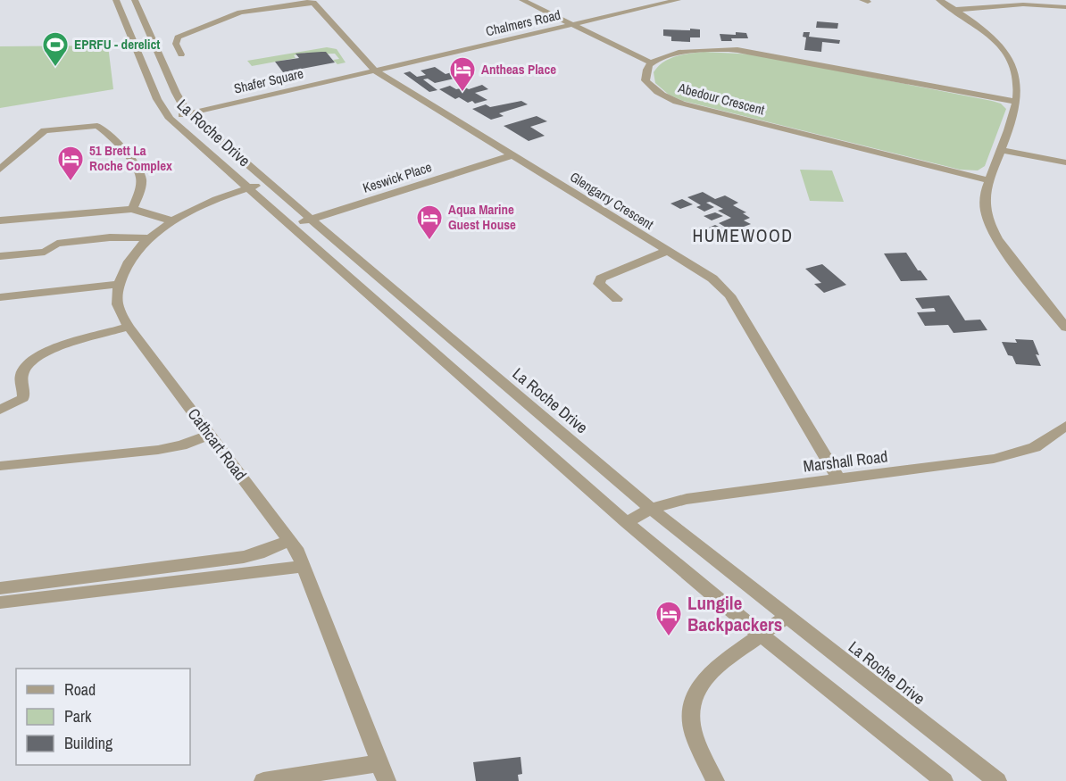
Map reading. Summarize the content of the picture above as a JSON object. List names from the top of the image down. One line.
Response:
{"streets":{"street":["Chalmers Road","Shafer Square","Abedour Crescent","La Roche Drive","Keswick Place","Glengarry Crescent","Cathcart Road","Marshall Road"]},"crossings":[["Chalmers Road","Shafer Square"],["Chalmers Road","Glengarry Crescent"],["Shafer Square","La Roche Drive"],["Shafer Square","Glengarry Crescent"],["La Roche Drive","Keswick Place"],["La Roche Drive","Cathcart Road"],["La Roche Drive","Marshall Road"],["Keswick Place","Glengarry Crescent"],["Glengarry Crescent","Marshall Road"]],"districts":["HUMEWOOD"],"places":{"sports":["EPRFU - derelict"],"hotel":["Antheas Place","51 Brett La Roche Complex","Aqua Marine Guest House","Lungile Backpackers"]},"legend":["Road","Park","Building"]}
